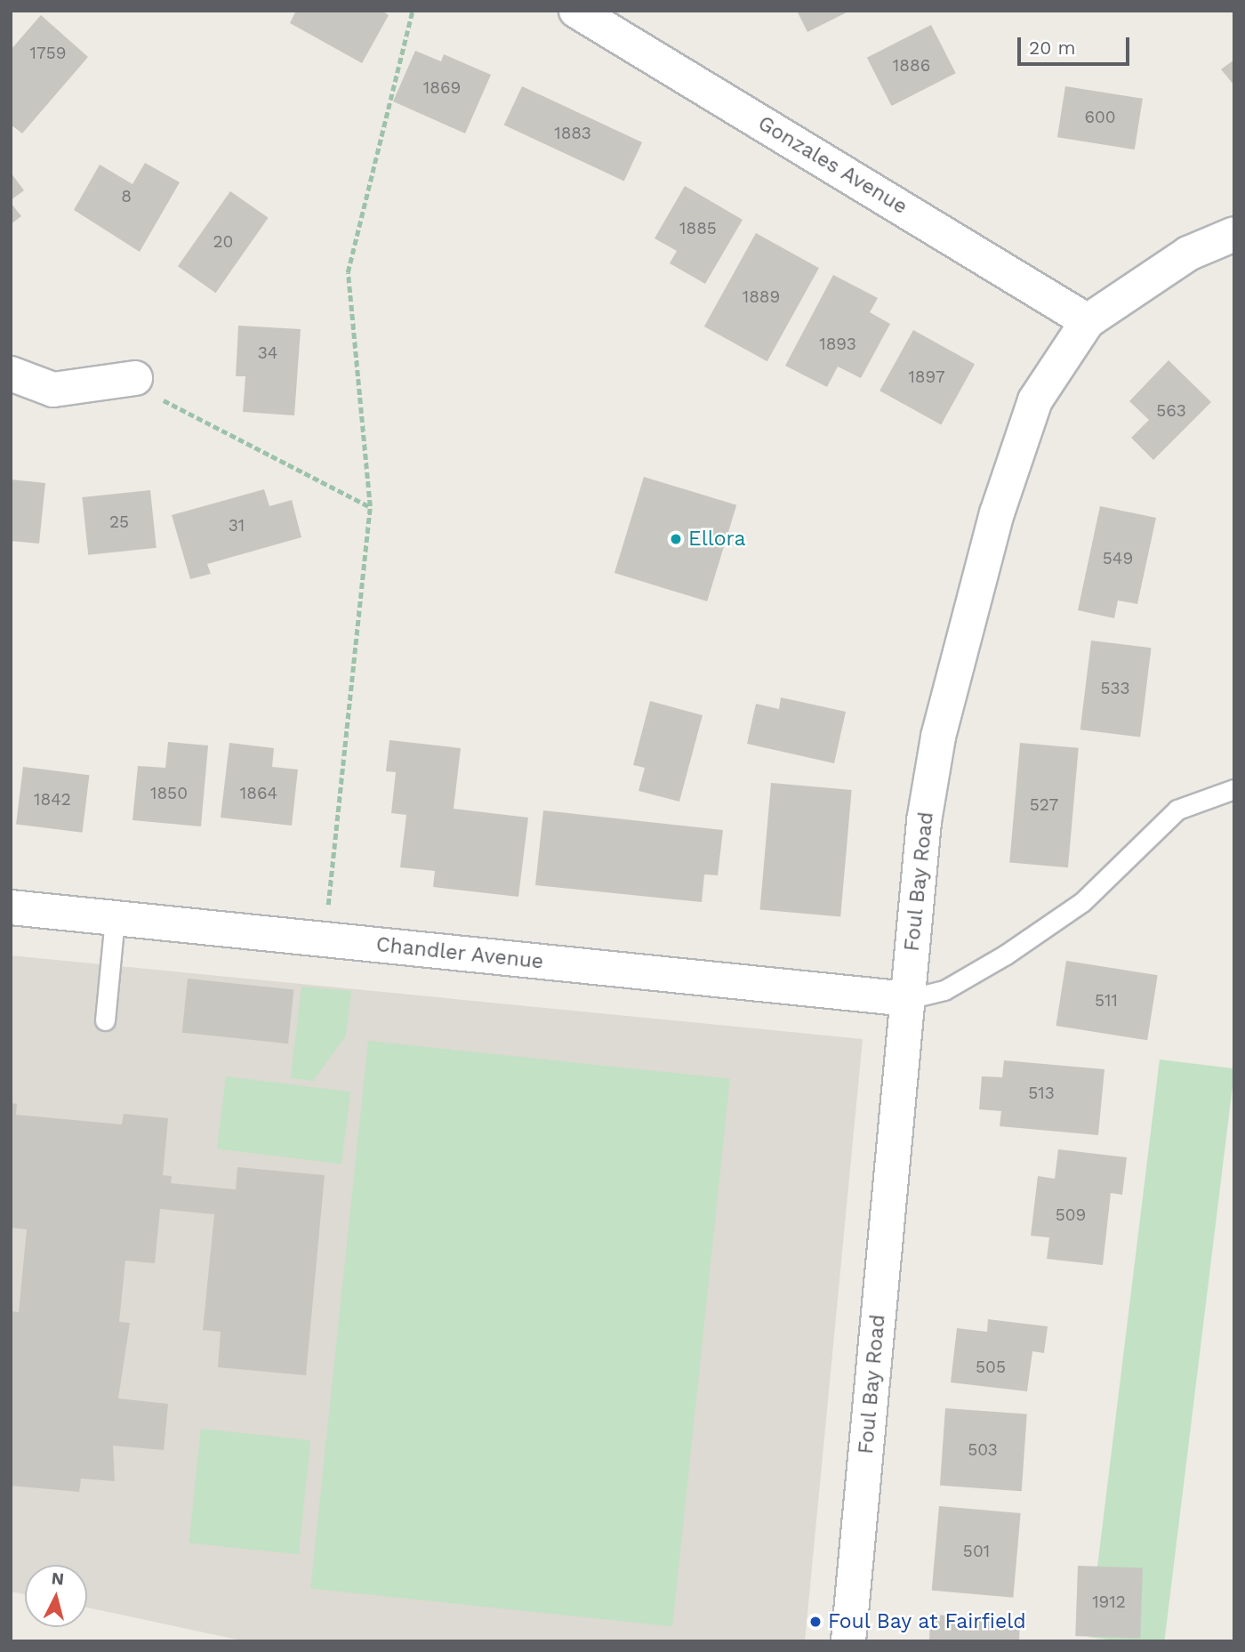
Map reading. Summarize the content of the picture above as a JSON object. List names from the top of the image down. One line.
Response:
{"streets":{"street":["Gonzales Avenue","Foul Bay Road","Chandler Avenue"]},"crossings":[["Gonzales Avenue","Foul Bay Road"],["Foul Bay Road","Chandler Avenue"]],"places":["Ellora","Foul Bay at Fairfield"],"house_numbers":["1759","1886","1869","600","1883","8","1885","20","1889","1893","34","1897","563","25","31","549","533","1850","1864","1842","527","511","513","509","505","503","501","1912"],"scale_bar":"20 m","north":"top"}
